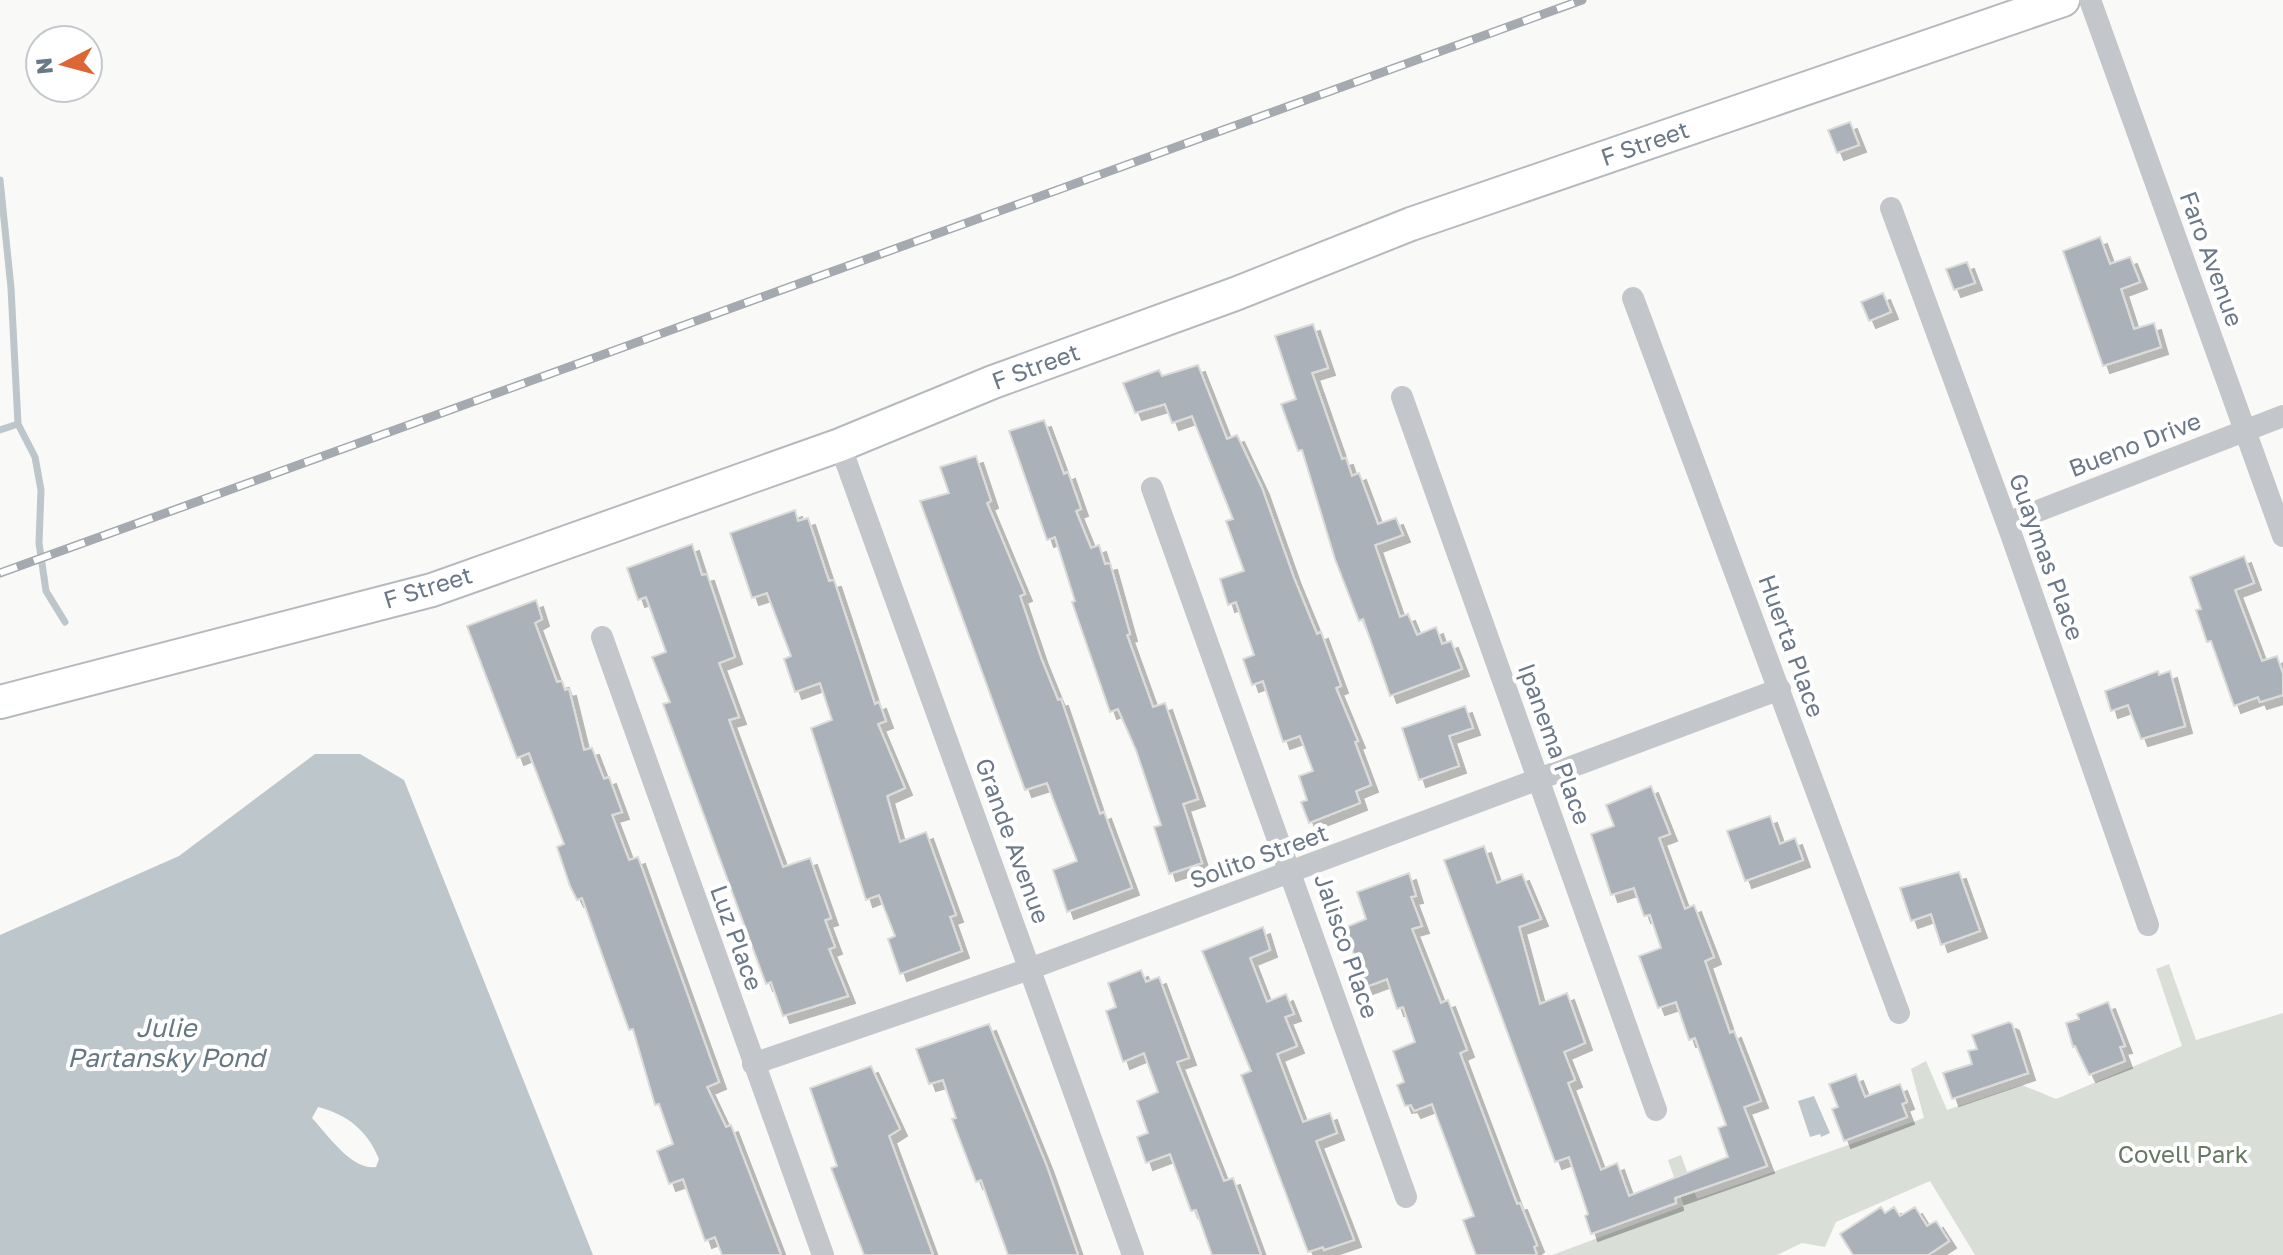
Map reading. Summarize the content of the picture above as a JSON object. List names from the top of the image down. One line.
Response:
{"streets":{"street":["F Street","Faro Avenue","Bueno Drive","Guaymas Place","Huerta Place","Ipanema Place","Grande Avenue","Solito Street","Luz Place","Jalisco Place"]},"crossings":[["F Street","Grande Avenue"],["Faro Avenue","Bueno Drive"],["Bueno Drive","Guaymas Place"],["Huerta Place","Solito Street"],["Ipanema Place","Solito Street"],["Grande Avenue","Solito Street"],["Solito Street","Luz Place"],["Solito Street","Jalisco Place"]],"water":["Julie Partansky Pond"],"parks":["Covell Park"],"north":"left"}
